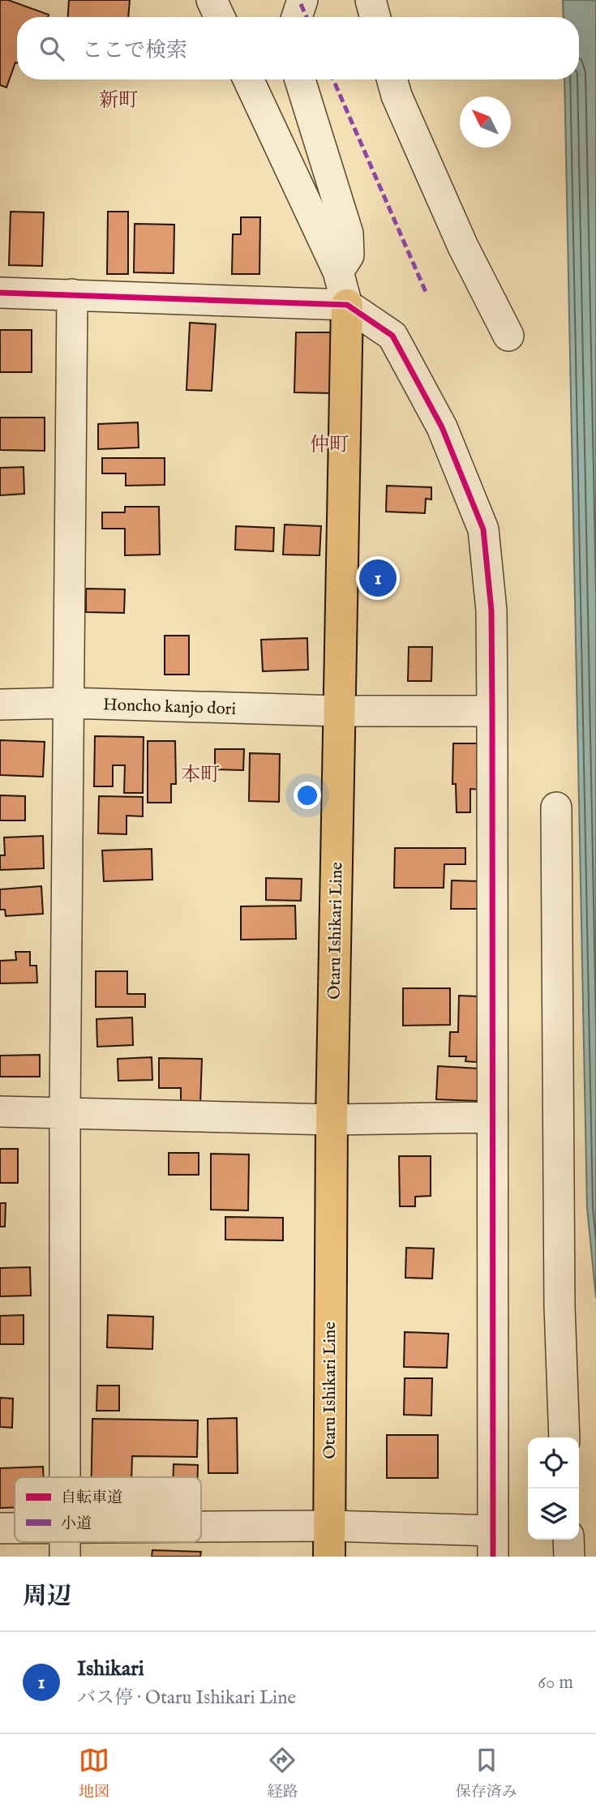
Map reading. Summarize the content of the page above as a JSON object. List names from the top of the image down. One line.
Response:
{"streets":{"main road":["Otaru Ishikari Line"],"street":["Honcho kanjo dori"]},"crossings":[["Honcho kanjo dori","Otaru Ishikari Line"]],"districts":["新町","仲町","本町"],"legend":["自転車道","小道"],"north":"top left","page":{"search":"ここで検索","pins":"1","heading":"周辺","list":[{"mark":"1","name":"Ishikari","note":"バス停 · Otaru Ishikari Line","value":"60 m"}],"nav":["地図","経路","保存済み"]}}
